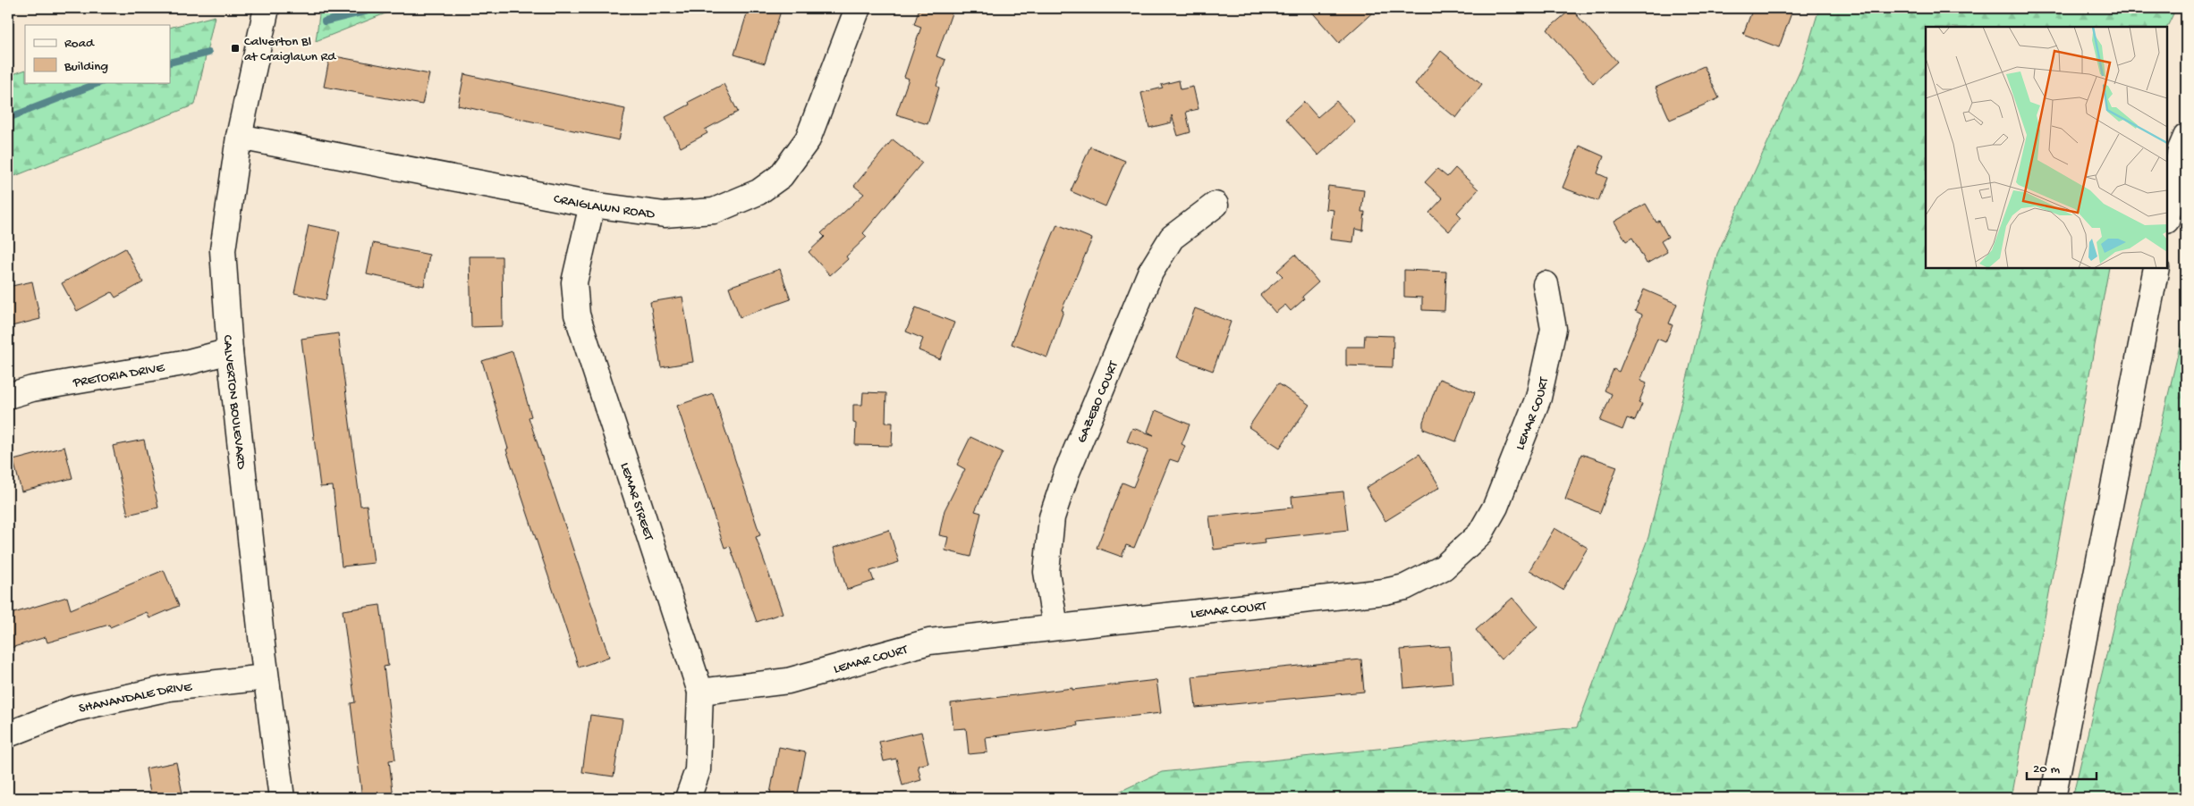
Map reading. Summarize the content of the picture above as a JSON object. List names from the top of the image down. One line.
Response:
{"streets":{"street":["CRAIGLAWN ROAD","PRETORIA DRIVE","GAZEBO COURT","CALVERTON BOULEVARD","LEMAR COURT","LEMAR STREET","SHANANDALE DRIVE"]},"crossings":[["CRAIGLAWN ROAD","CALVERTON BOULEVARD"],["CRAIGLAWN ROAD","LEMAR STREET"],["PRETORIA DRIVE","CALVERTON BOULEVARD"],["GAZEBO COURT","LEMAR COURT"],["CALVERTON BOULEVARD","SHANANDALE DRIVE"],["LEMAR COURT","LEMAR STREET"]],"places":{"transit":["Calverton Bl at Craiglawn Rd"]},"legend":["Road","Building"],"scale_bar":"20 m"}
